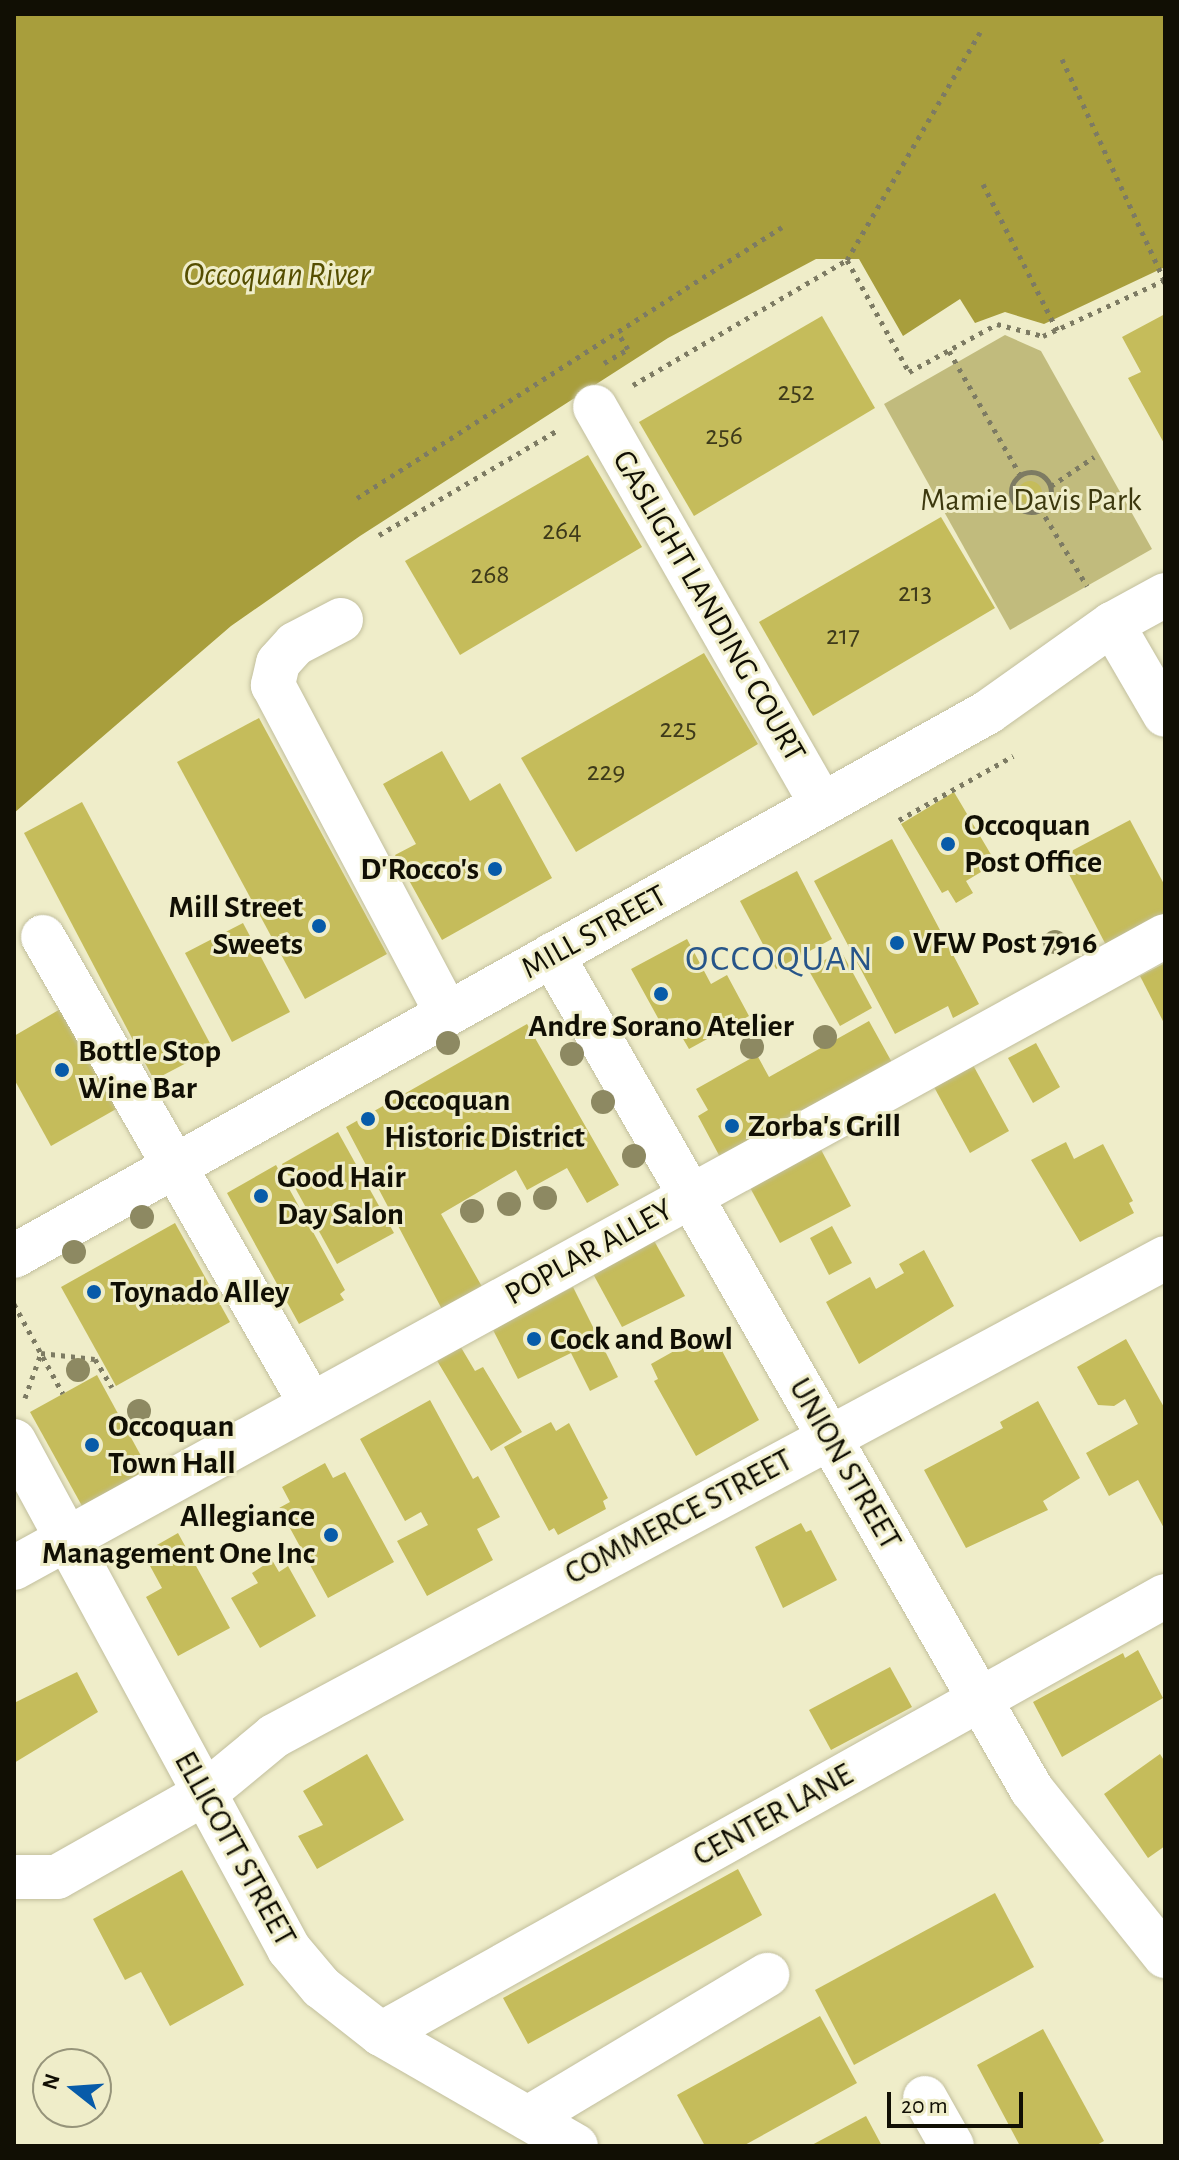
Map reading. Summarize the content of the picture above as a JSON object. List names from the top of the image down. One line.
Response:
{"streets":{"street":["GASLIGHT LANDING COURT","MILL STREET","POPLAR ALLEY","UNION STREET","COMMERCE STREET","CENTER LANE","ELLICOTT STREET"]},"crossings":[["GASLIGHT LANDING COURT","MILL STREET"],["MILL STREET","UNION STREET"],["POPLAR ALLEY","UNION STREET"],["POPLAR ALLEY","ELLICOTT STREET"],["UNION STREET","COMMERCE STREET"],["UNION STREET","CENTER LANE"],["COMMERCE STREET","ELLICOTT STREET"],["CENTER LANE","ELLICOTT STREET"]],"districts":["OCCOQUAN"],"water":["Occoquan River"],"parks":["Mamie Davis Park"],"places":["Occoquan Post Office","D'Rocco's","Mill Street Sweets","VFW Post 7916","Andre Sorano Atelier","Bottle Stop Wine Bar","Occoquan Historic District","Zorba's Grill","Good Hair Day Salon","Toynado Alley","Cock and Bowl","Occoquan Town Hall","Allegiance Management One Inc"],"house_numbers":["252","256","264","268","213","217","225","229"],"scale_bar":"20 m","north":"left"}
